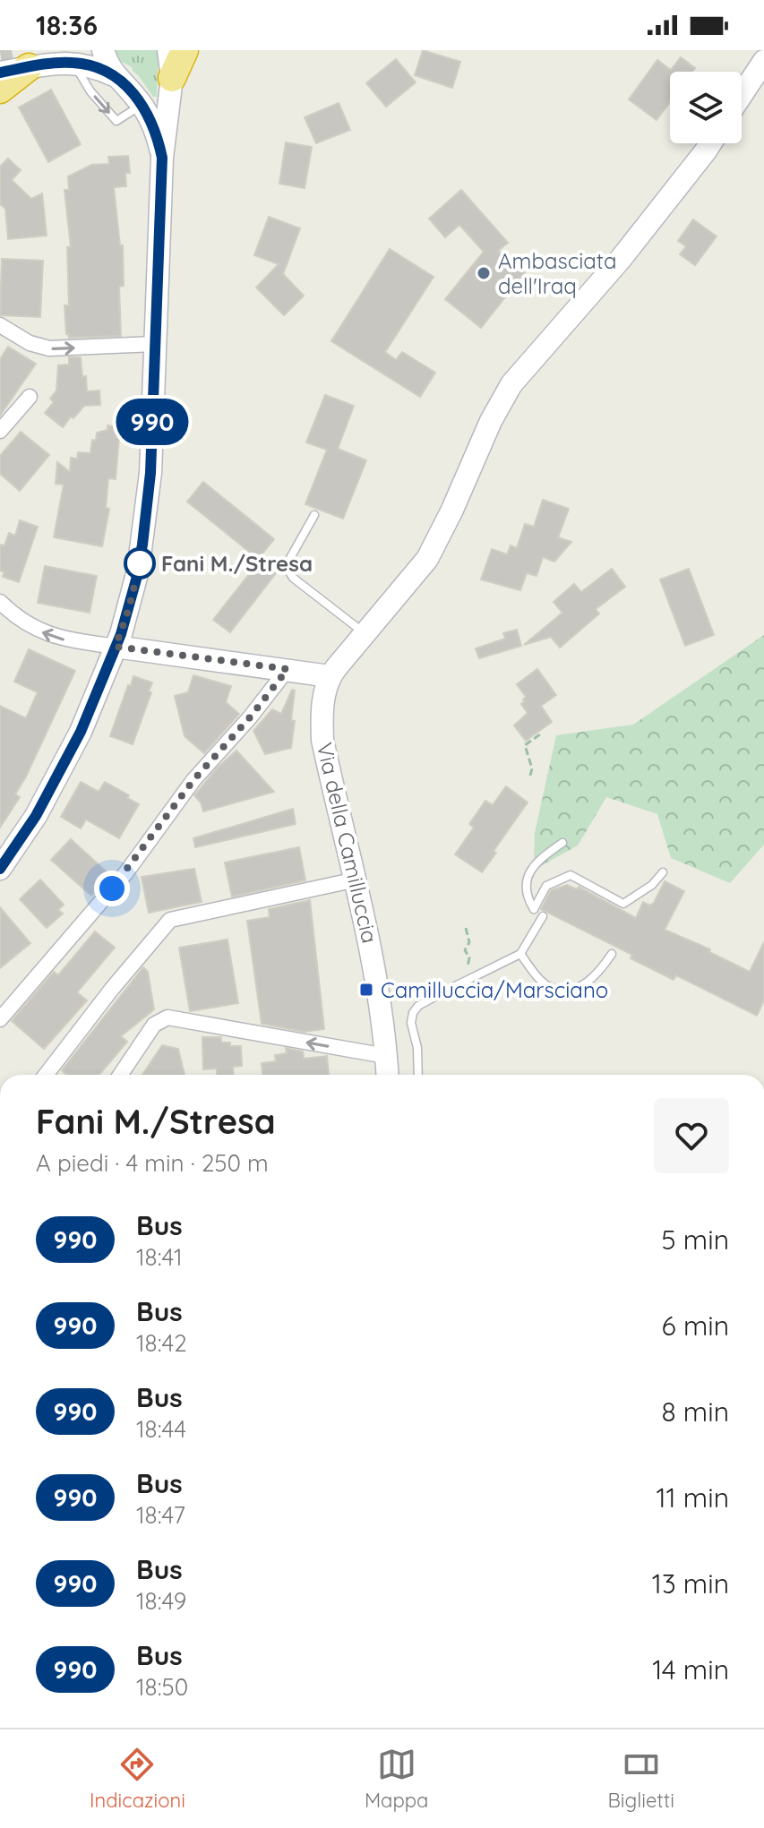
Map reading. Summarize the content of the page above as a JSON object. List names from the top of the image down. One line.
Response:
{"streets":{"street":["Via della Camilluccia"]},"places":{"other":["Ambasciata dell'Iraq","Fani M./Stresa"],"transit":["Camilluccia/Marsciano"]},"lines":["bus line 990"],"page":{"status":"18:36","on_map":"990","heading":["Fani M./Stresa","A piedi · 4 min · 250 m"],"list":[{"mark":"990","name":"Bus","note":"18:41","value":"5 min"},{"mark":"990","name":"Bus","note":"18:42","value":"6 min"},{"mark":"990","name":"Bus","note":"18:44","value":"8 min"},{"mark":"990","name":"Bus","note":"18:47","value":"11 min"},{"mark":"990","name":"Bus","note":"18:49","value":"13 min"},{"mark":"990","name":"Bus","note":"18:50","value":"14 min"}],"tabs":["Indicazioni","Mappa","Biglietti"]}}
